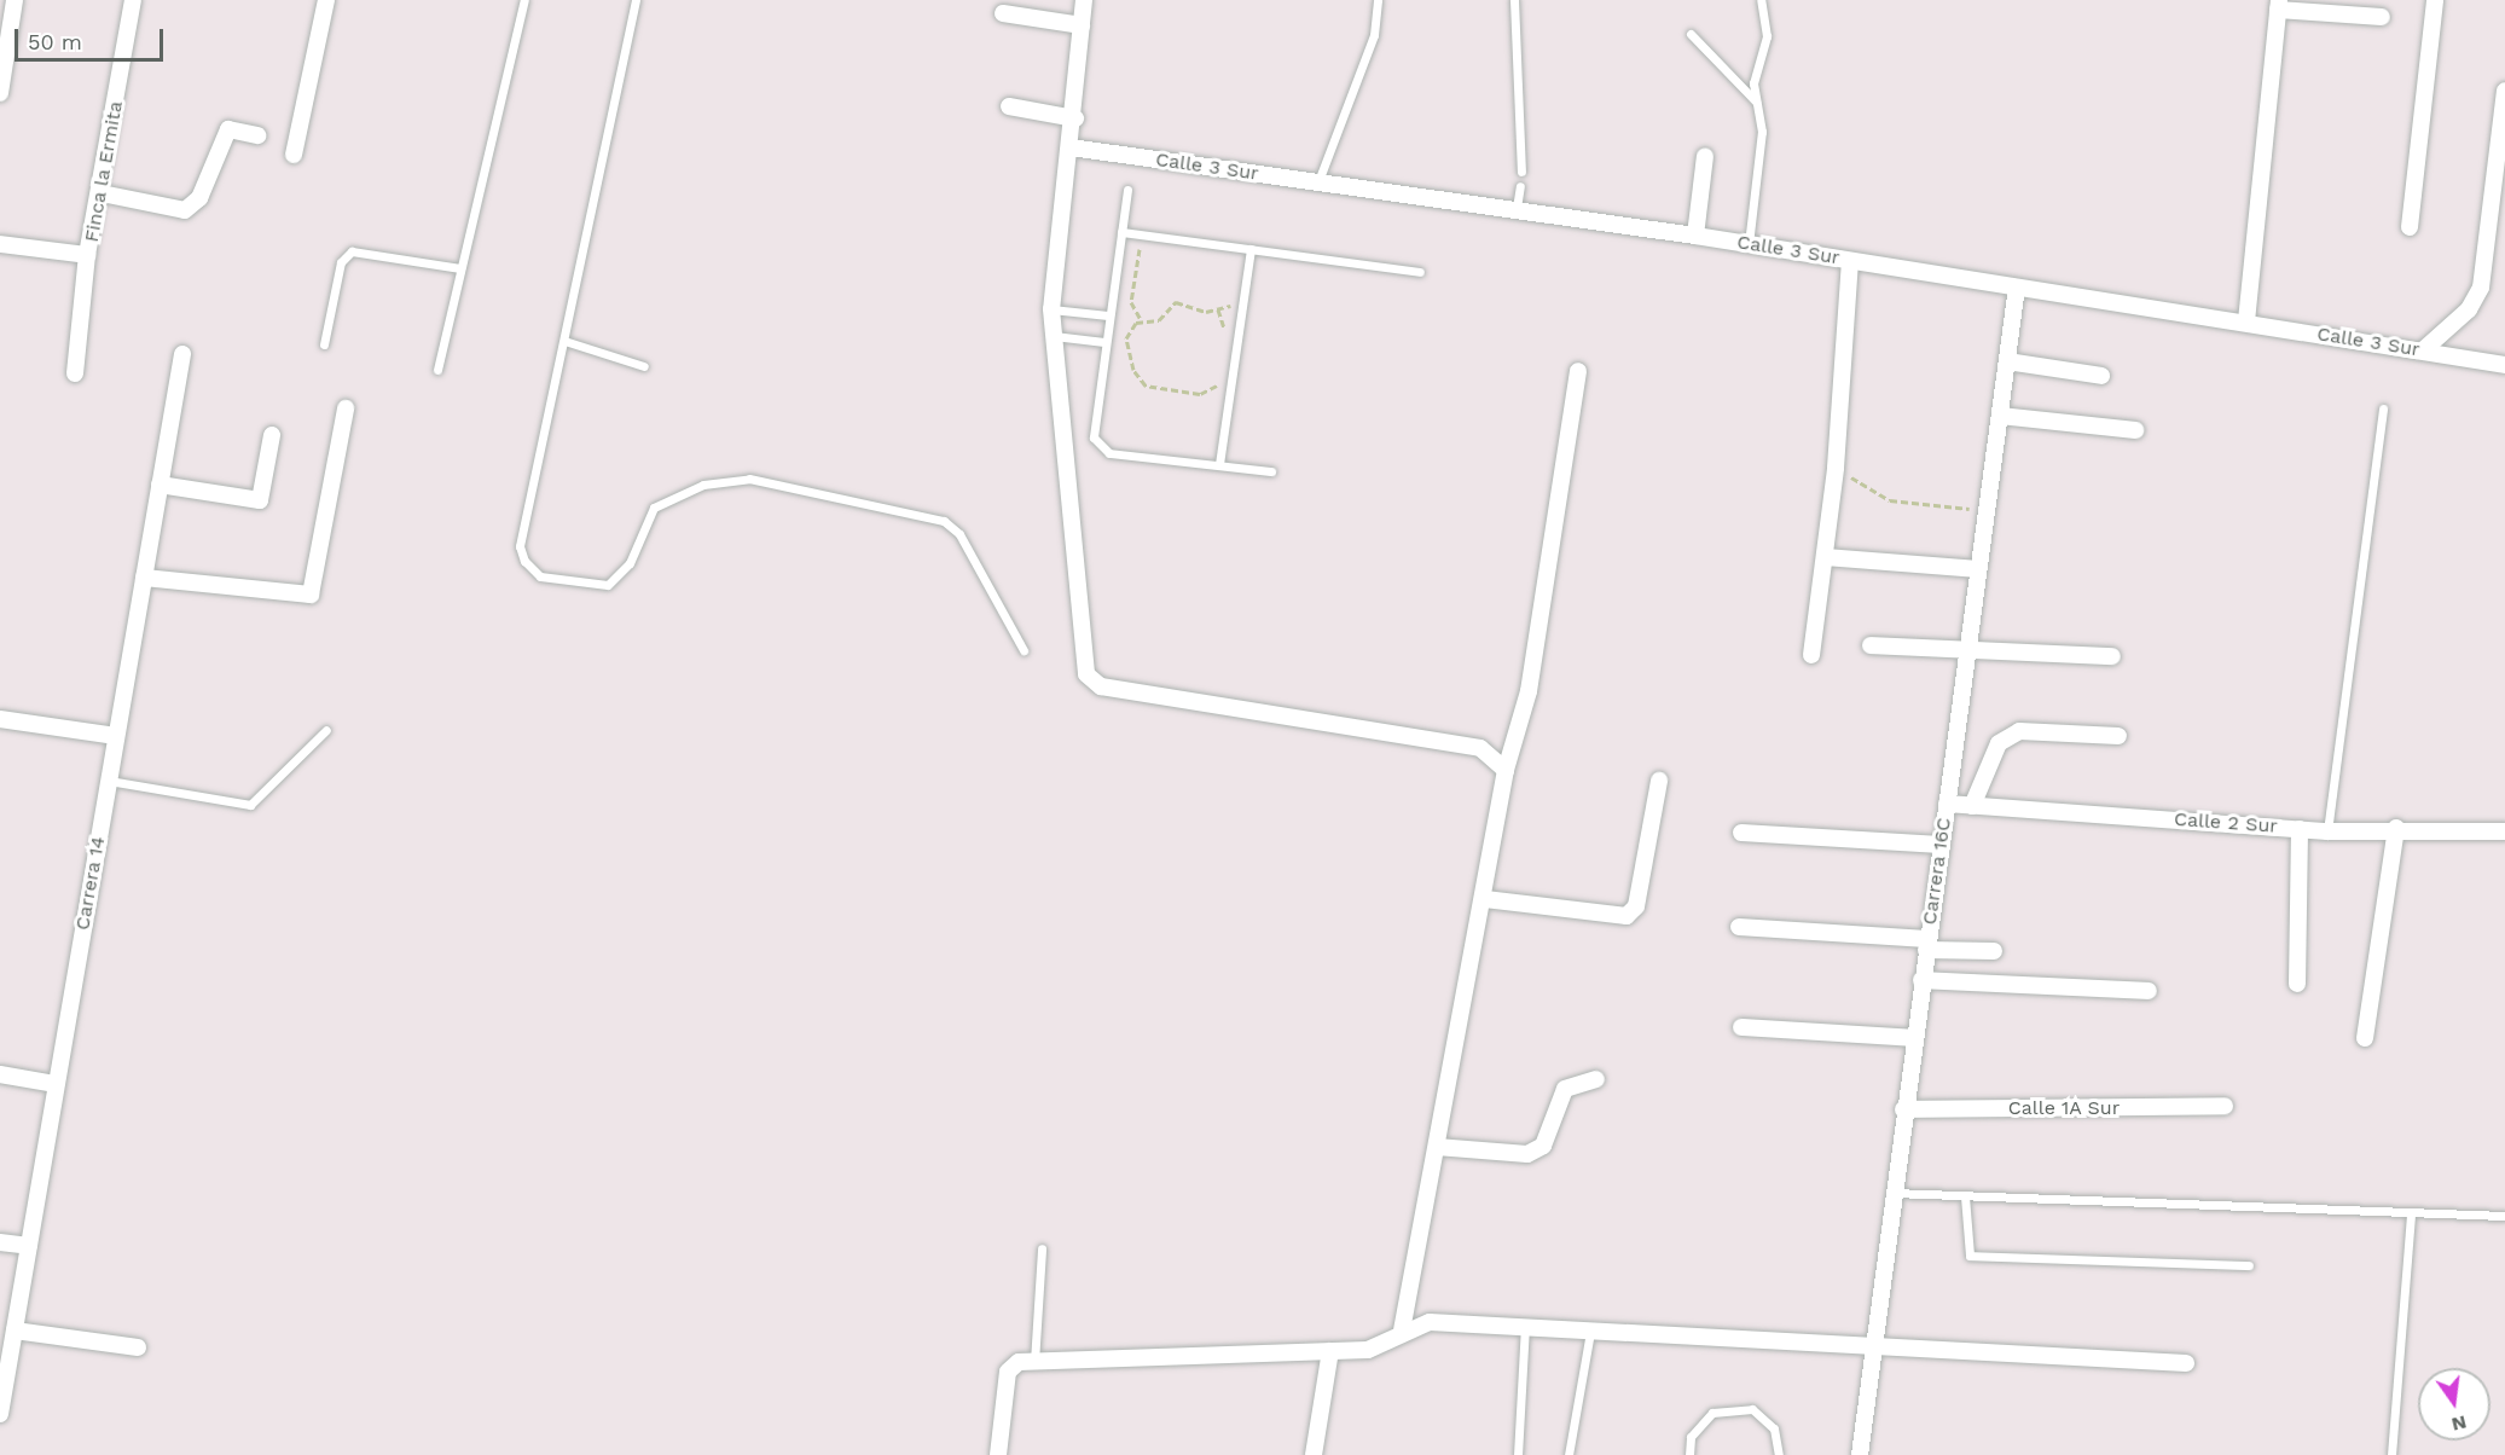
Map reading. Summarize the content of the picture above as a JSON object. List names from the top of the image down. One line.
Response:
{"streets":{"street":["Calle 3 Sur","Finca la Ermita","Calle 2 Sur","Carrera 16C","Carrera 14","Calle 1A Sur"]},"crossings":[["Calle 3 Sur","Carrera 16C"],["Calle 2 Sur","Carrera 16C"],["Carrera 16C","Calle 1A Sur"]],"scale_bar":"50 m","north":"bottom"}
